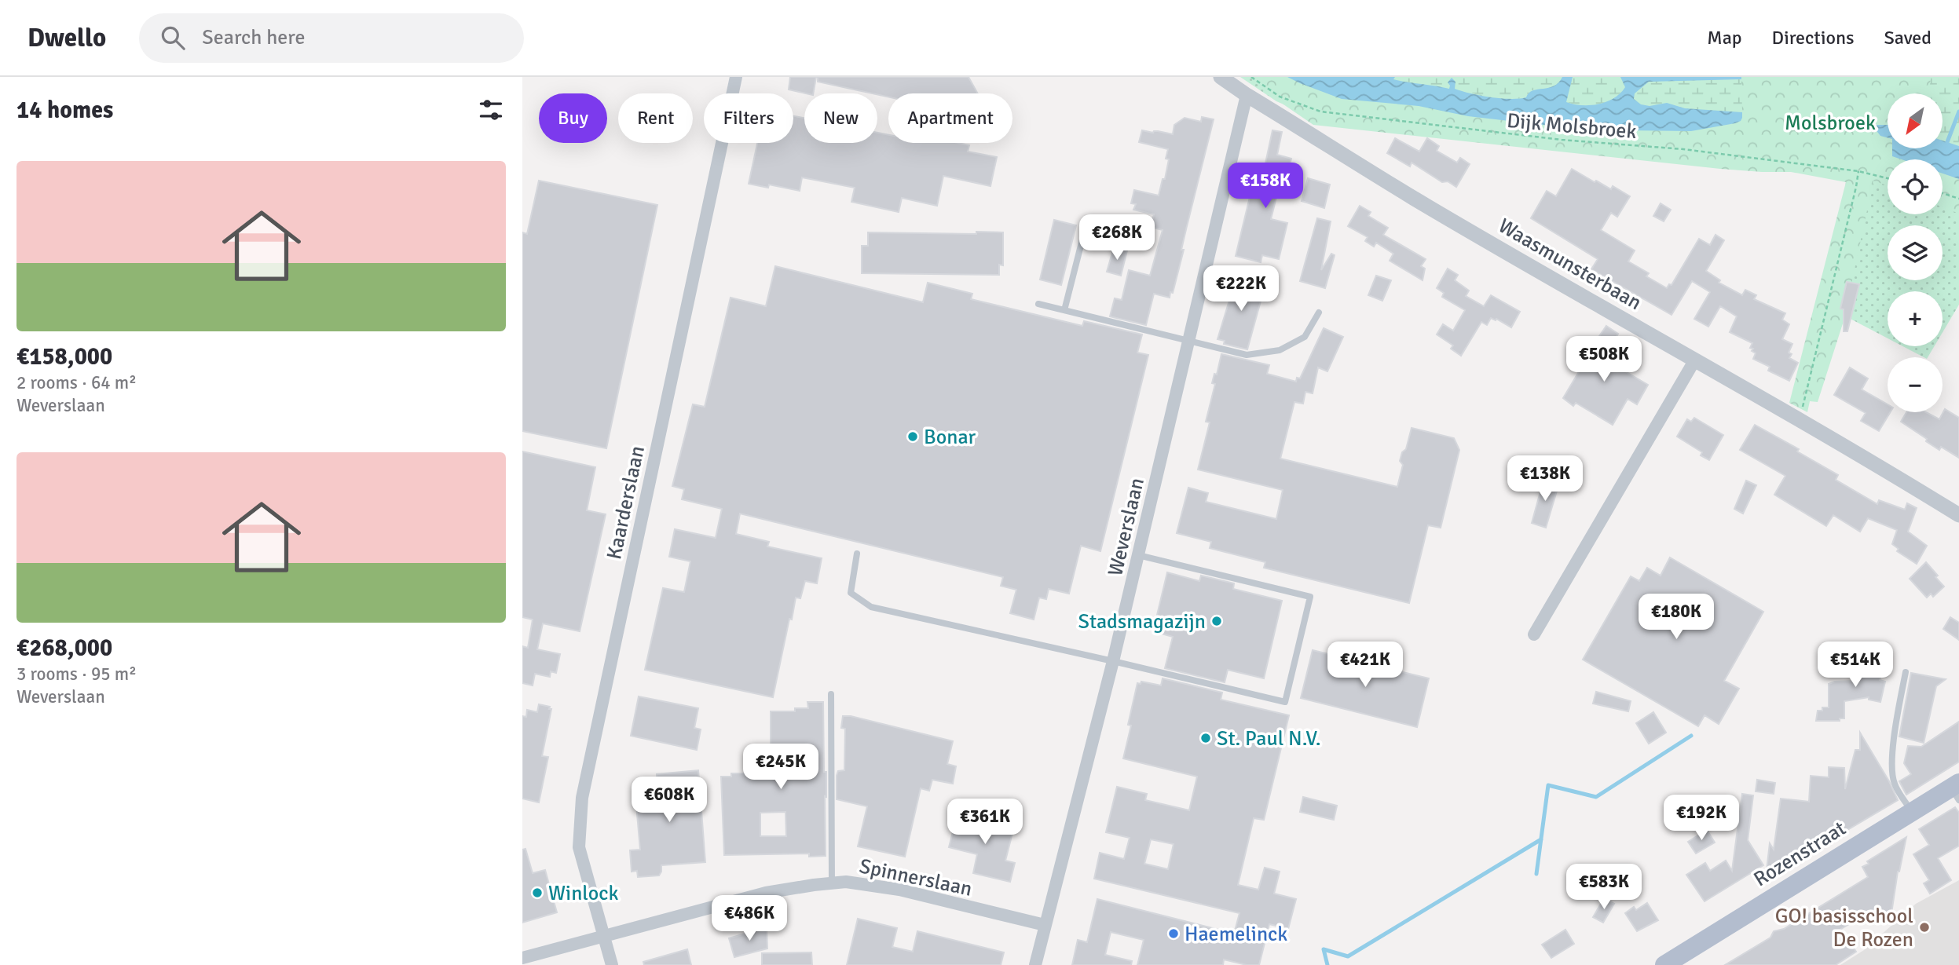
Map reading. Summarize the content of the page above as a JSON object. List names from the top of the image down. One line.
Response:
{"streets":{"main road":["Rozenstraat"],"street":["Waasmunsterbaan","Kaarderslaan","Weverslaan","Spinnerslaan"],"path":["Dijk Molsbroek"]},"crossings":[["Waasmunsterbaan","Weverslaan"],["Kaarderslaan","Spinnerslaan"],["Weverslaan","Spinnerslaan"]],"parks":["Molsbroek"],"places":["Bonar","Stadsmagazijn","St. Paul N.V.","Winlock","GO! basisschool De Rozen","Haemelinck"],"north":"bottom left","page":{"header":"Dwello","search":"Search here","nav":["Map","Directions","Saved"],"heading":"14 homes","map_buttons":["+","−"],"chip":["Buy","Rent","Filters","New","Apartment"],"list":[{"name":"€158,000","note":"2 rooms · 64 m² · Weverslaan"},{"name":"€268,000","note":"3 rooms · 95 m² · Weverslaan"}],"price":["€158K","€268K","€222K","€508K","€138K","€180K","€421K","€514K","€245K","€608K","€192K","€361K","€583K","€486K"]}}
